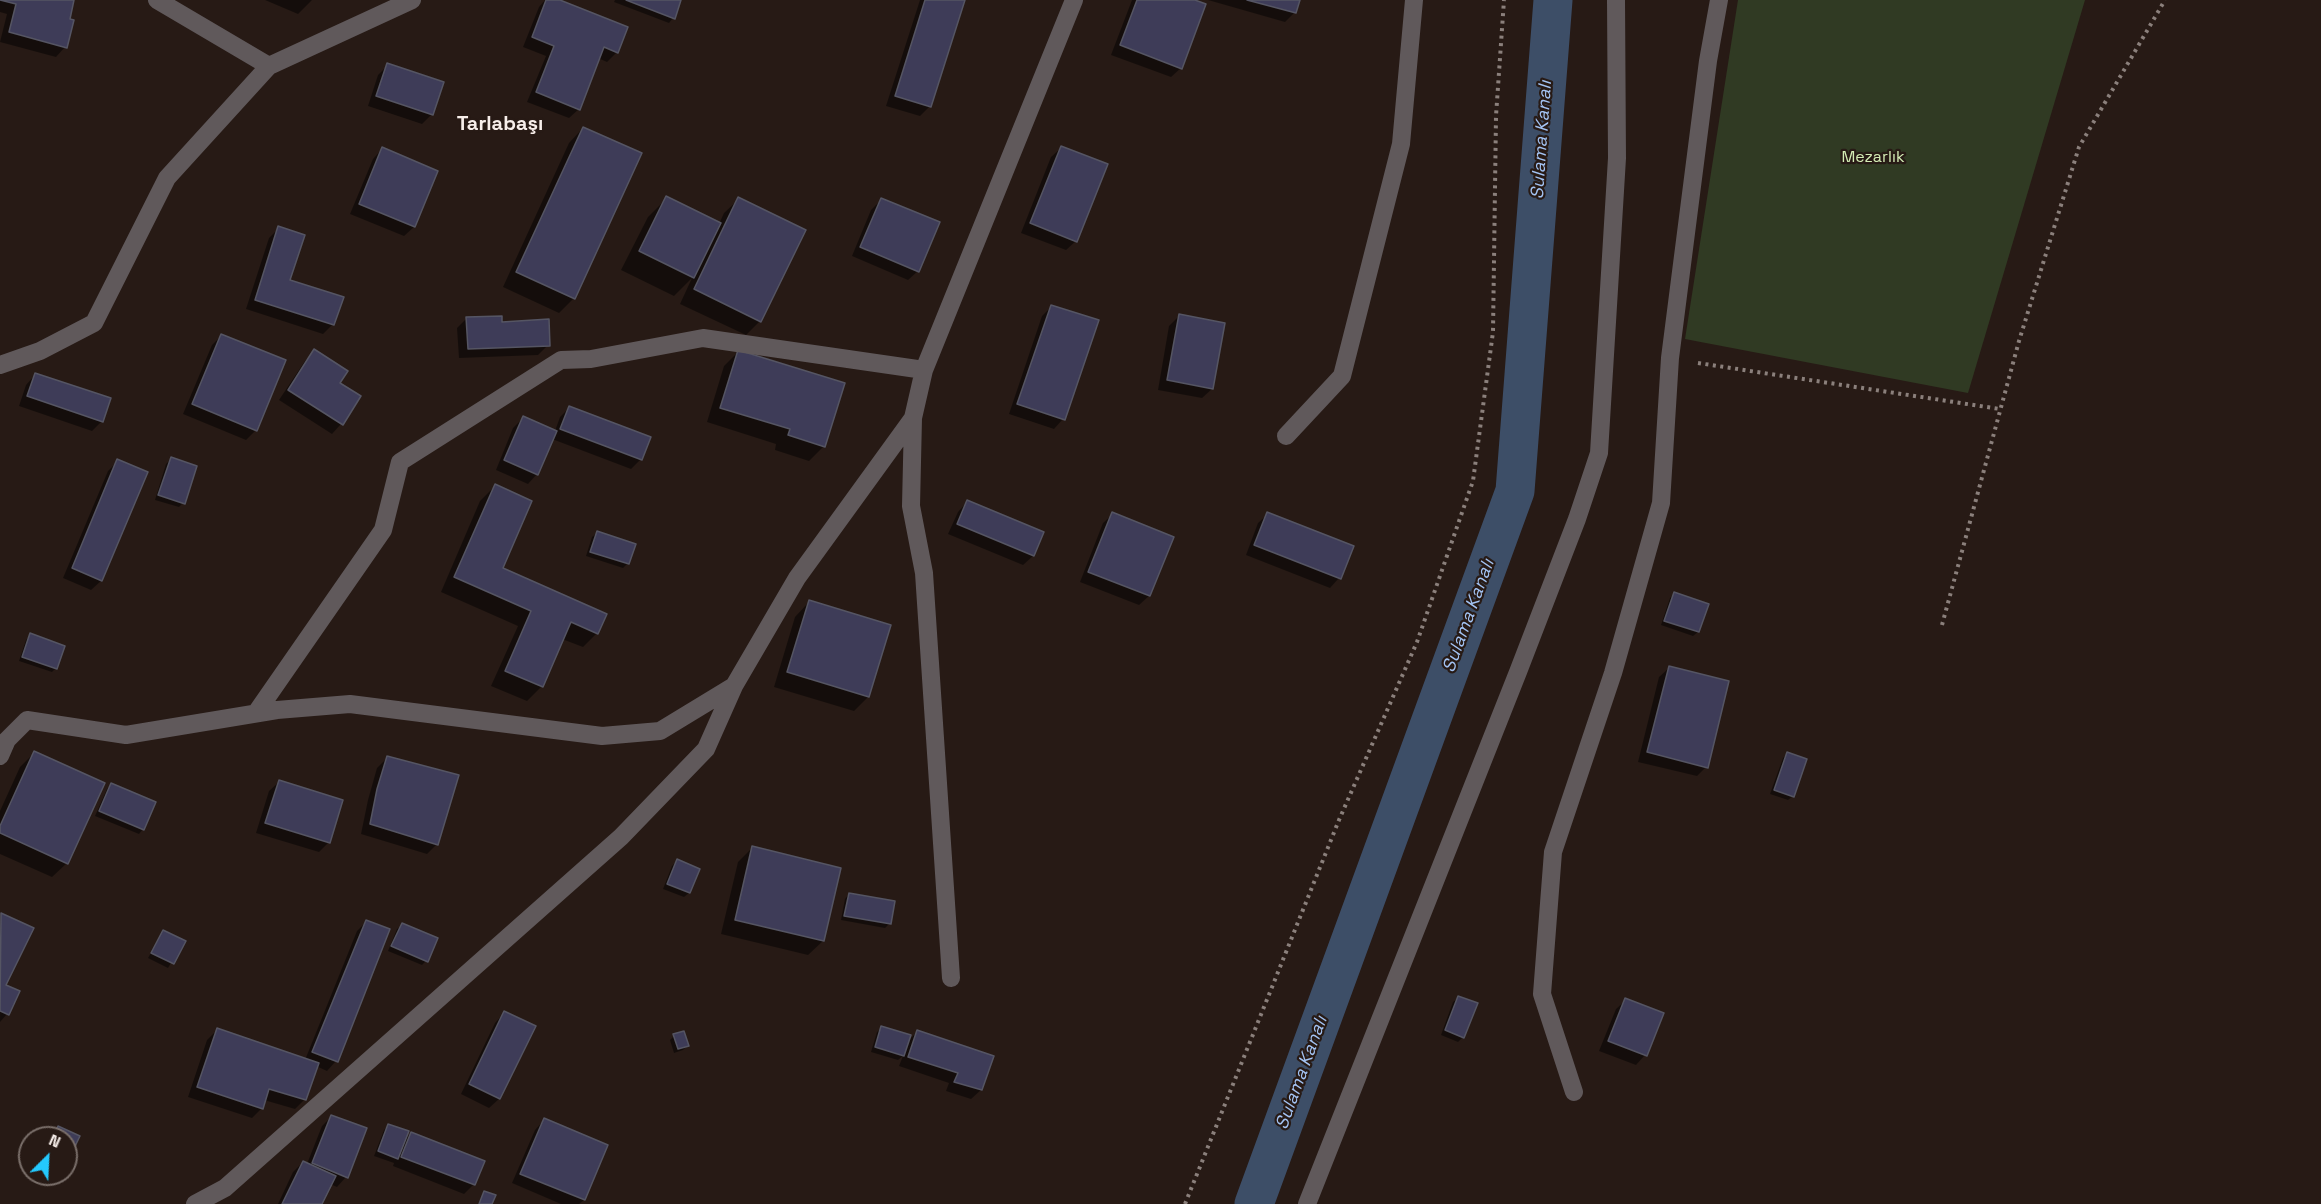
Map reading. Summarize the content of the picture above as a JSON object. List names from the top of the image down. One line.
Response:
{"districts":["Tarlabaşı"],"water":["Sulama Kanalı"],"parks":["Mezarlık"],"north":"top right"}
